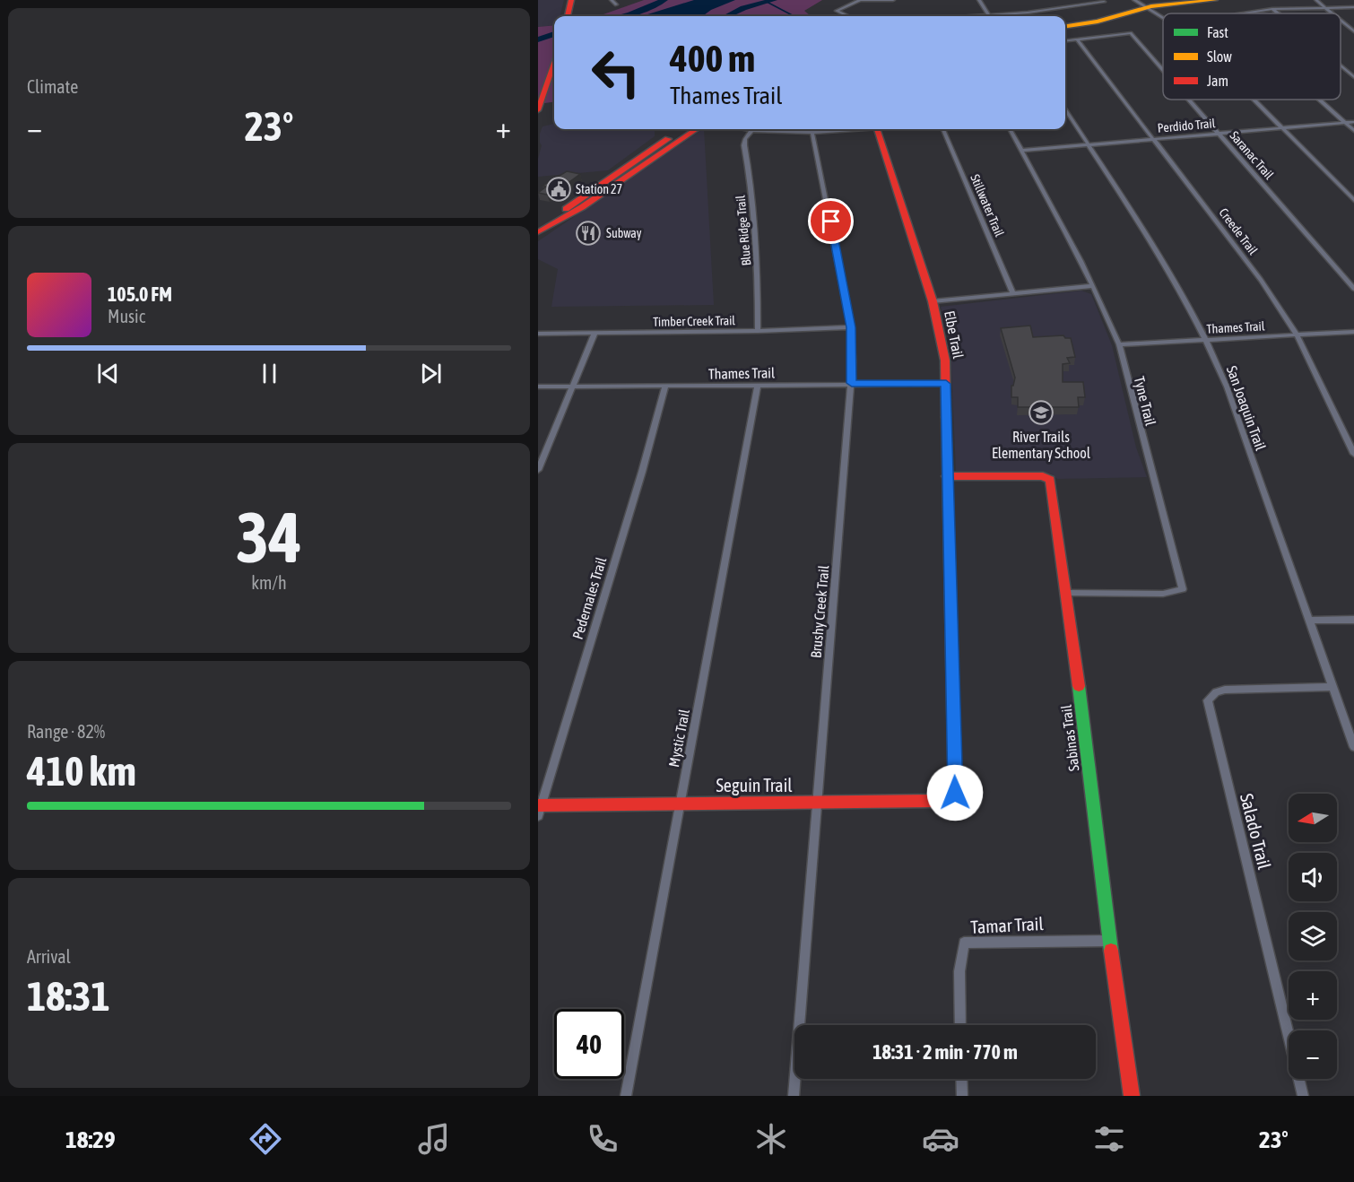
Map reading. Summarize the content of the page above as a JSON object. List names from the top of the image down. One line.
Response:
{"streets":{"street":["Perdido Trail","Saranac Trail","Stillwater Trail","Blue Ridge Trail","Creede Trail","Timber Creek Trail","Thames Trail","Elbe Trail","Tyne Trail","San Joaquin Trail","Pedernales Trail","Brushy Creek Trail","Mystic Trail","Sabinas Trail","Seguin Trail","Salado Trail","Tamar Trail"]},"crossings":[["Perdido Trail","Saranac Trail"],["Perdido Trail","Creede Trail"],["Perdido Trail","Tyne Trail"],["Perdido Trail","San Joaquin Trail"],["Saranac Trail","Creede Trail"],["Blue Ridge Trail","Timber Creek Trail"],["Creede Trail","Thames Trail"],["Timber Creek Trail","Brushy Creek Trail"],["Thames Trail","Elbe Trail"],["Thames Trail","Tyne Trail"],["Thames Trail","San Joaquin Trail"],["Thames Trail","Pedernales Trail"],["Thames Trail","Brushy Creek Trail"],["Thames Trail","Mystic Trail"],["Elbe Trail","Sabinas Trail"],["Elbe Trail","Seguin Trail"],["Tyne Trail","Sabinas Trail"],["San Joaquin Trail","Salado Trail"],["Pedernales Trail","Seguin Trail"],["Brushy Creek Trail","Seguin Trail"],["Mystic Trail","Seguin Trail"],["Sabinas Trail","Tamar Trail"]],"places":{"public building":["Station 27"],"restaurant":["Subway"],"school or university":["River Trails Elementary School"]},"legend":["Fast","Slow","Jam"],"north":"left","page":{"tile":["Climate",["34","km/h"],["Range · 82%","410 km"],["Arrival","18:31"]],"turn":["400 m","Thames Trail"],"heat":["−","23°","+"],"song":["105.0 FM","Music"],"map_buttons":["+","−"],"limit":"40","trip":"18:31 · 2 min · 770 m","tabs":["18:29","23°"]}}
